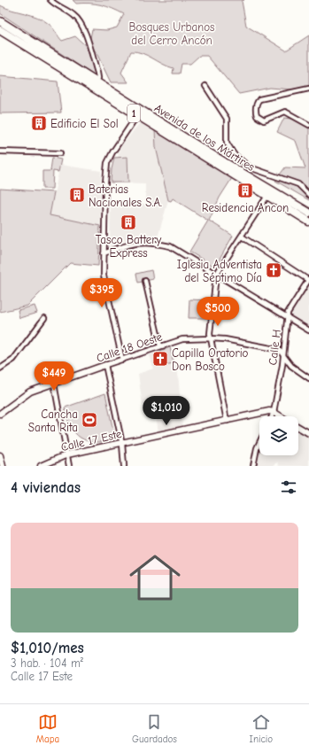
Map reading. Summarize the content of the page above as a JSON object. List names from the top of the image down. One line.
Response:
{"streets":{"highway":["1","Avenida de los Mártires"],"street":["Calle 18 Oeste","Calle H","Calle 17 Este"]},"crossings":[["Calle 18 Oeste","Calle H"],["Calle H","Calle 17 Este"]],"parks":["Bosques Urbanos del Cerro Ancón"],"places":{"building":["Edificio El Sol","Residencia Ancon","Baterias Nacionales S.A.","Tasco Battery Express"],"church":["Iglesia Adventista del Séptimo Día","Capilla Oratorio Don Bosco"],"sports":["Cancha Santa Rita"]},"page":{"price":["$395","$500","$449","$1,010"],"heading":"4 viviendas","list":[{"name":"$1,010/mes","note":"3 hab. · 104 m² · Calle 17 Este"}],"tabs":["Mapa","Guardados","Inicio"]}}
